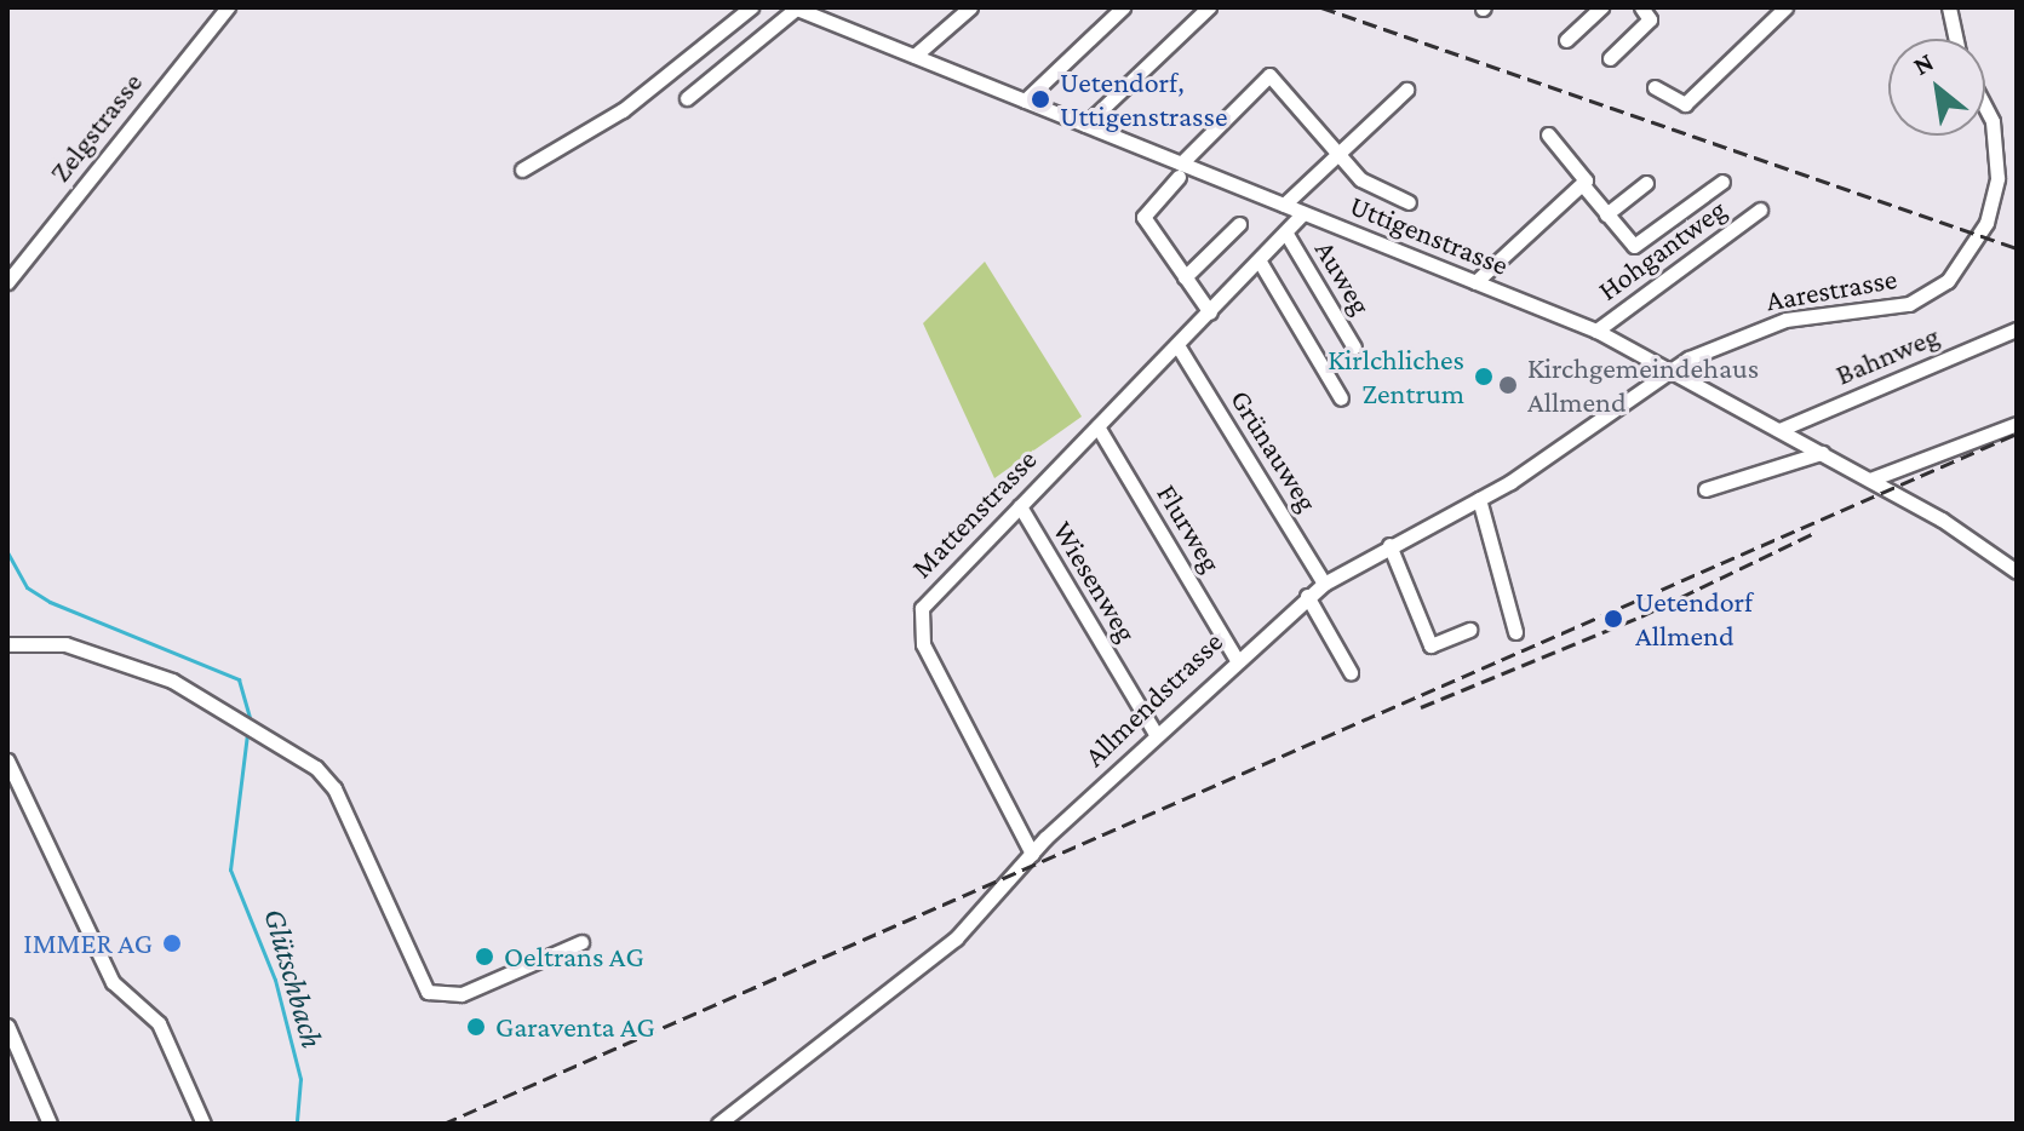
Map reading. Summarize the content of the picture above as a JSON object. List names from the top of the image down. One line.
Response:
{"streets":{"street":["Zelgstrasse","Uttigenstrasse","Hohgantweg","Auweg","Aarestrasse","Bahnweg","Grünauweg","Mattenstrasse","Flurweg","Wiesenweg","Allmendstrasse"]},"crossings":[["Uttigenstrasse","Hohgantweg"],["Uttigenstrasse","Aarestrasse"],["Uttigenstrasse","Bahnweg"],["Uttigenstrasse","Mattenstrasse"],["Uttigenstrasse","Allmendstrasse"],["Auweg","Mattenstrasse"],["Aarestrasse","Allmendstrasse"],["Grünauweg","Mattenstrasse"],["Grünauweg","Allmendstrasse"],["Mattenstrasse","Flurweg"],["Mattenstrasse","Wiesenweg"],["Mattenstrasse","Allmendstrasse"],["Flurweg","Allmendstrasse"],["Wiesenweg","Allmendstrasse"]],"water":["Glütschbach"],"places":["Uetendorf, Uttigenstrasse","Kirlchliches Zentrum","Kirchgemeindehaus Allmend","Uetendorf Allmend","IMMER AG","Oeltrans AG","Garaventa AG"],"north":"top left"}
